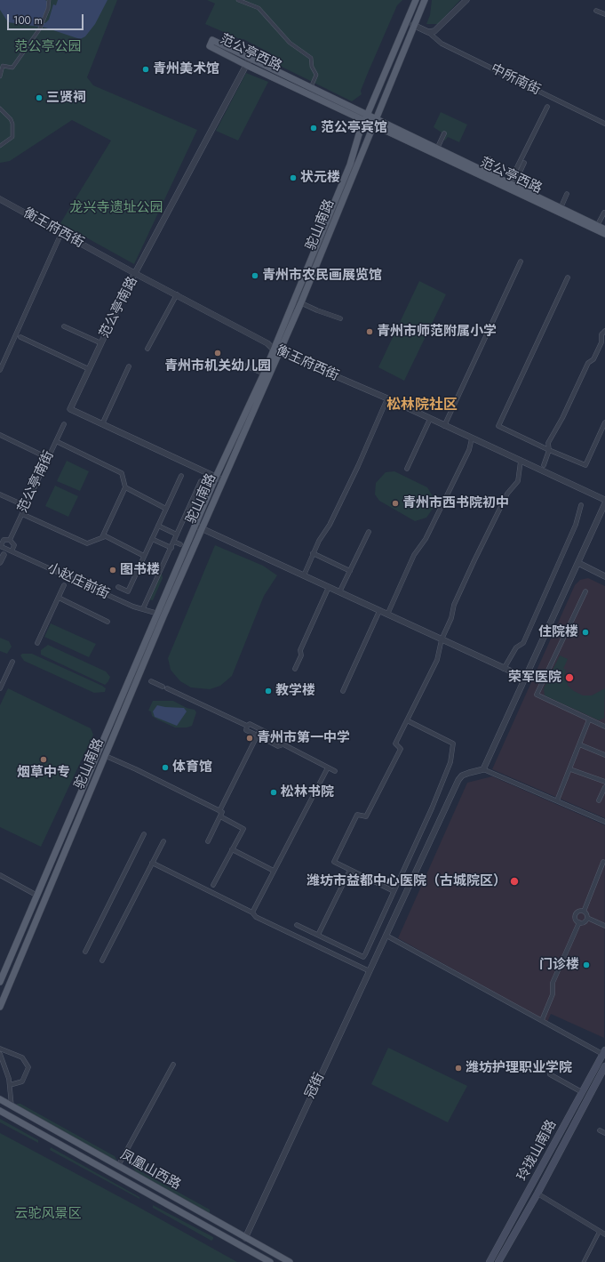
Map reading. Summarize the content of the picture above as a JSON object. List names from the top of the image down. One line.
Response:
{"streets":{"main road":["范公亭西路","驼山南路","玲珑山南路","凤凰山西路"],"street":["中所南街","衡王府西街","范公亭南路","范公亭南街","小赵庄前街","冠街"]},"crossings":[["范公亭西路","驼山南路"],["范公亭西路","范公亭南路"],["驼山南路","衡王府西街"],["驼山南路","范公亭南路"],["驼山南路","小赵庄前街"],["衡王府西街","范公亭南路"],["冠街","凤凰山西路"]],"districts":["松林院社区"],"parks":["范公亭公园","龙兴寺遗址公园","云驼风景区"],"places":["青州美术馆","三贤祠","范公亭宾馆","状元楼","青州市农民画展览馆","青州市师范附属小学","青州市机关幼儿园","青州市西书院初中","图书楼","住院楼","荣军医院","教学楼","青州市第一中学","烟草中专","体育馆","松林书院","潍坊市益都中心医院（古城院区）","门诊楼","潍坊护理职业学院"],"scale_bar":"100 m"}
